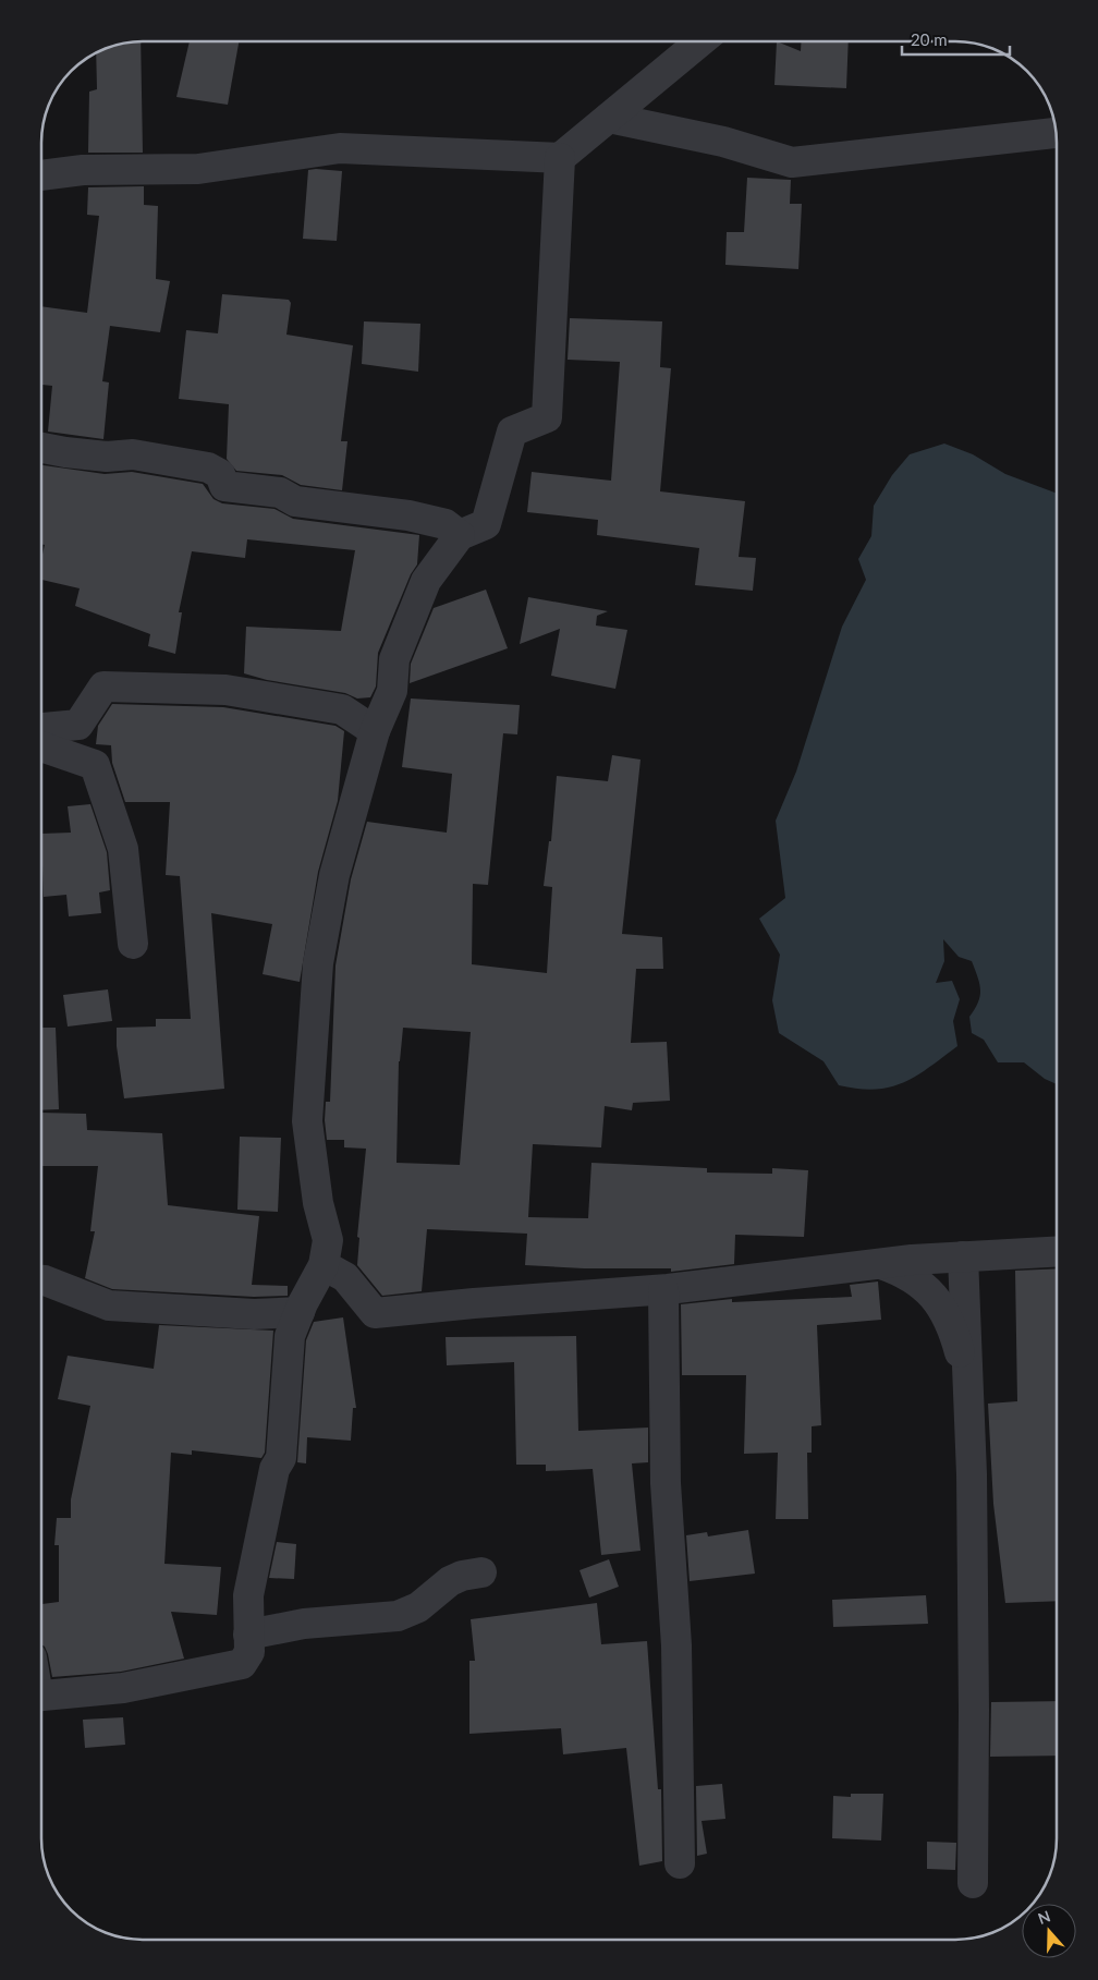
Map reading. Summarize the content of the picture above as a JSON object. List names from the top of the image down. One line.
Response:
{"scale_bar":"20 m","north":"top"}
